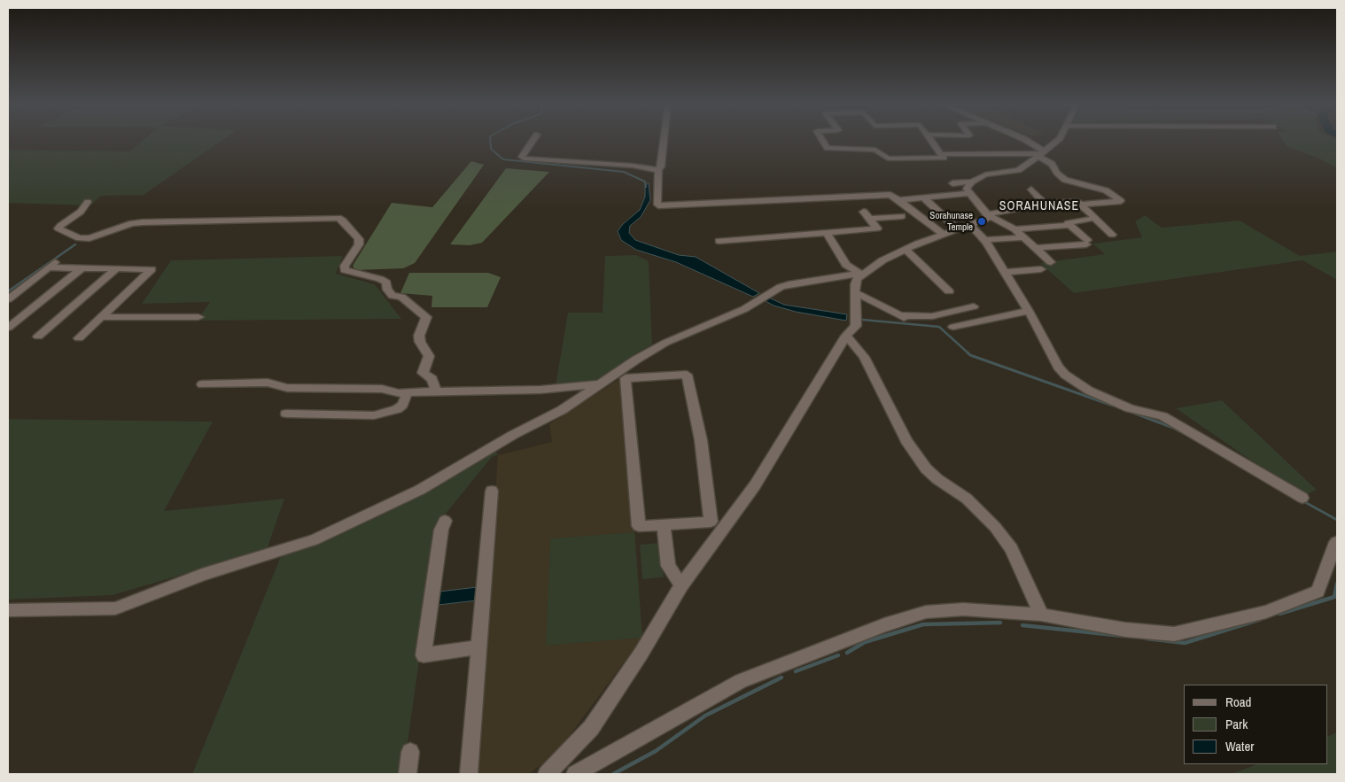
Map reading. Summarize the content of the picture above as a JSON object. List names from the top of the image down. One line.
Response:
{"districts":["SORAHUNASE"],"places":["Sorahunase Temple"],"legend":["Road","Park","Water"]}
